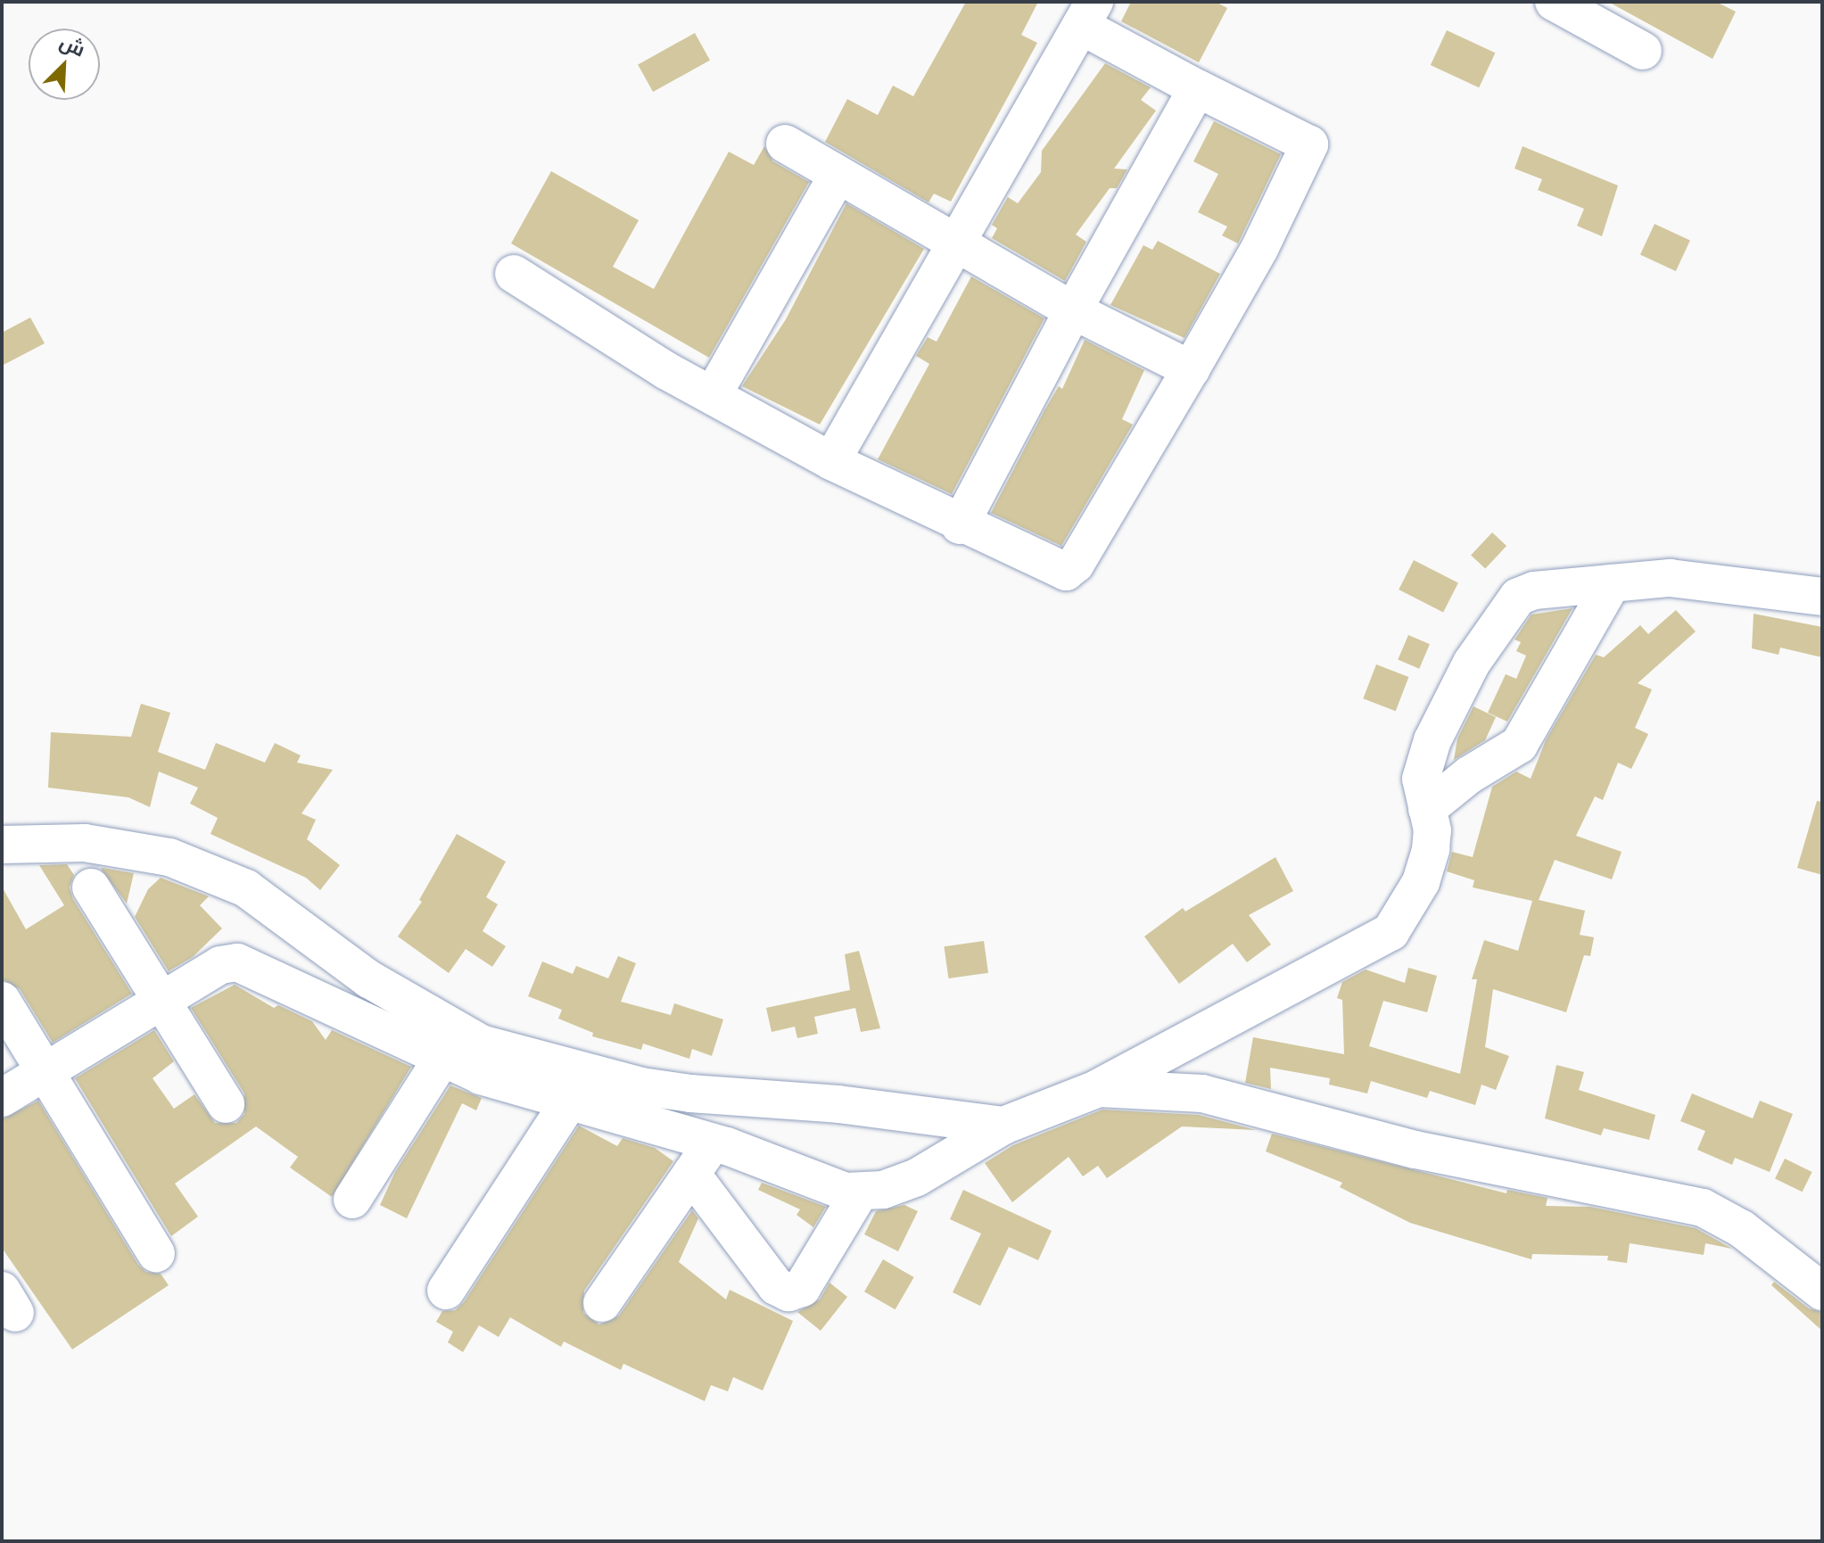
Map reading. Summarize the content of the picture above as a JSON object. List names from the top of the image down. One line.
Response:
{"north":"top right"}
